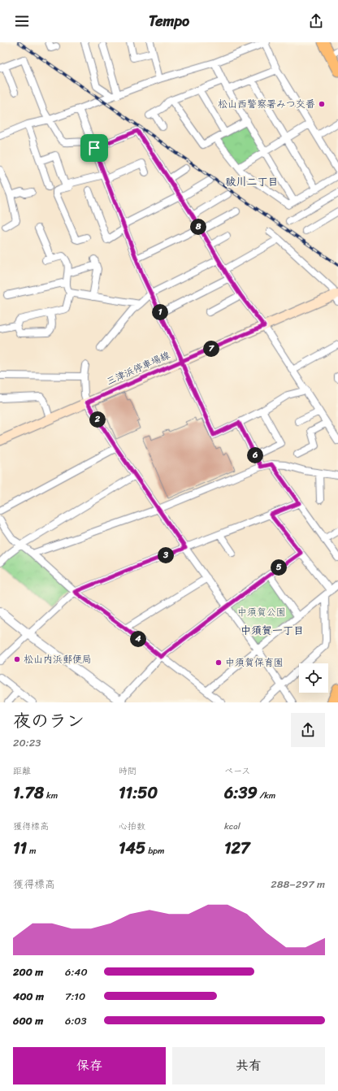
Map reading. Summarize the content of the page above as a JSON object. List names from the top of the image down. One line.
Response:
{"streets":{"main road":["三津浜停車場線"]},"districts":["祓川二丁目","中須賀一丁目"],"parks":["中須賀公園"],"places":["松山西警察署みつ交番","松山内浜郵便局","中須賀保育園"],"page":{"header":"Tempo","pins":["8","1","7","2","6","3","5","4"],"heading":["夜のラン","20:23"],"stats":[["距離","1.78 km"],["時間","11:50"],["ペース","6:39 /km"],["獲得標高","11 m"],["心拍数","145 bpm"],["kcal","127"]],"chart":["獲得標高","288–297 m"],"list":[{"name":"200 m","note":"6:40"},{"name":"400 m","note":"7:10"},{"name":"600 m","note":"6:03"}],"buttons":["保存","共有"]}}
